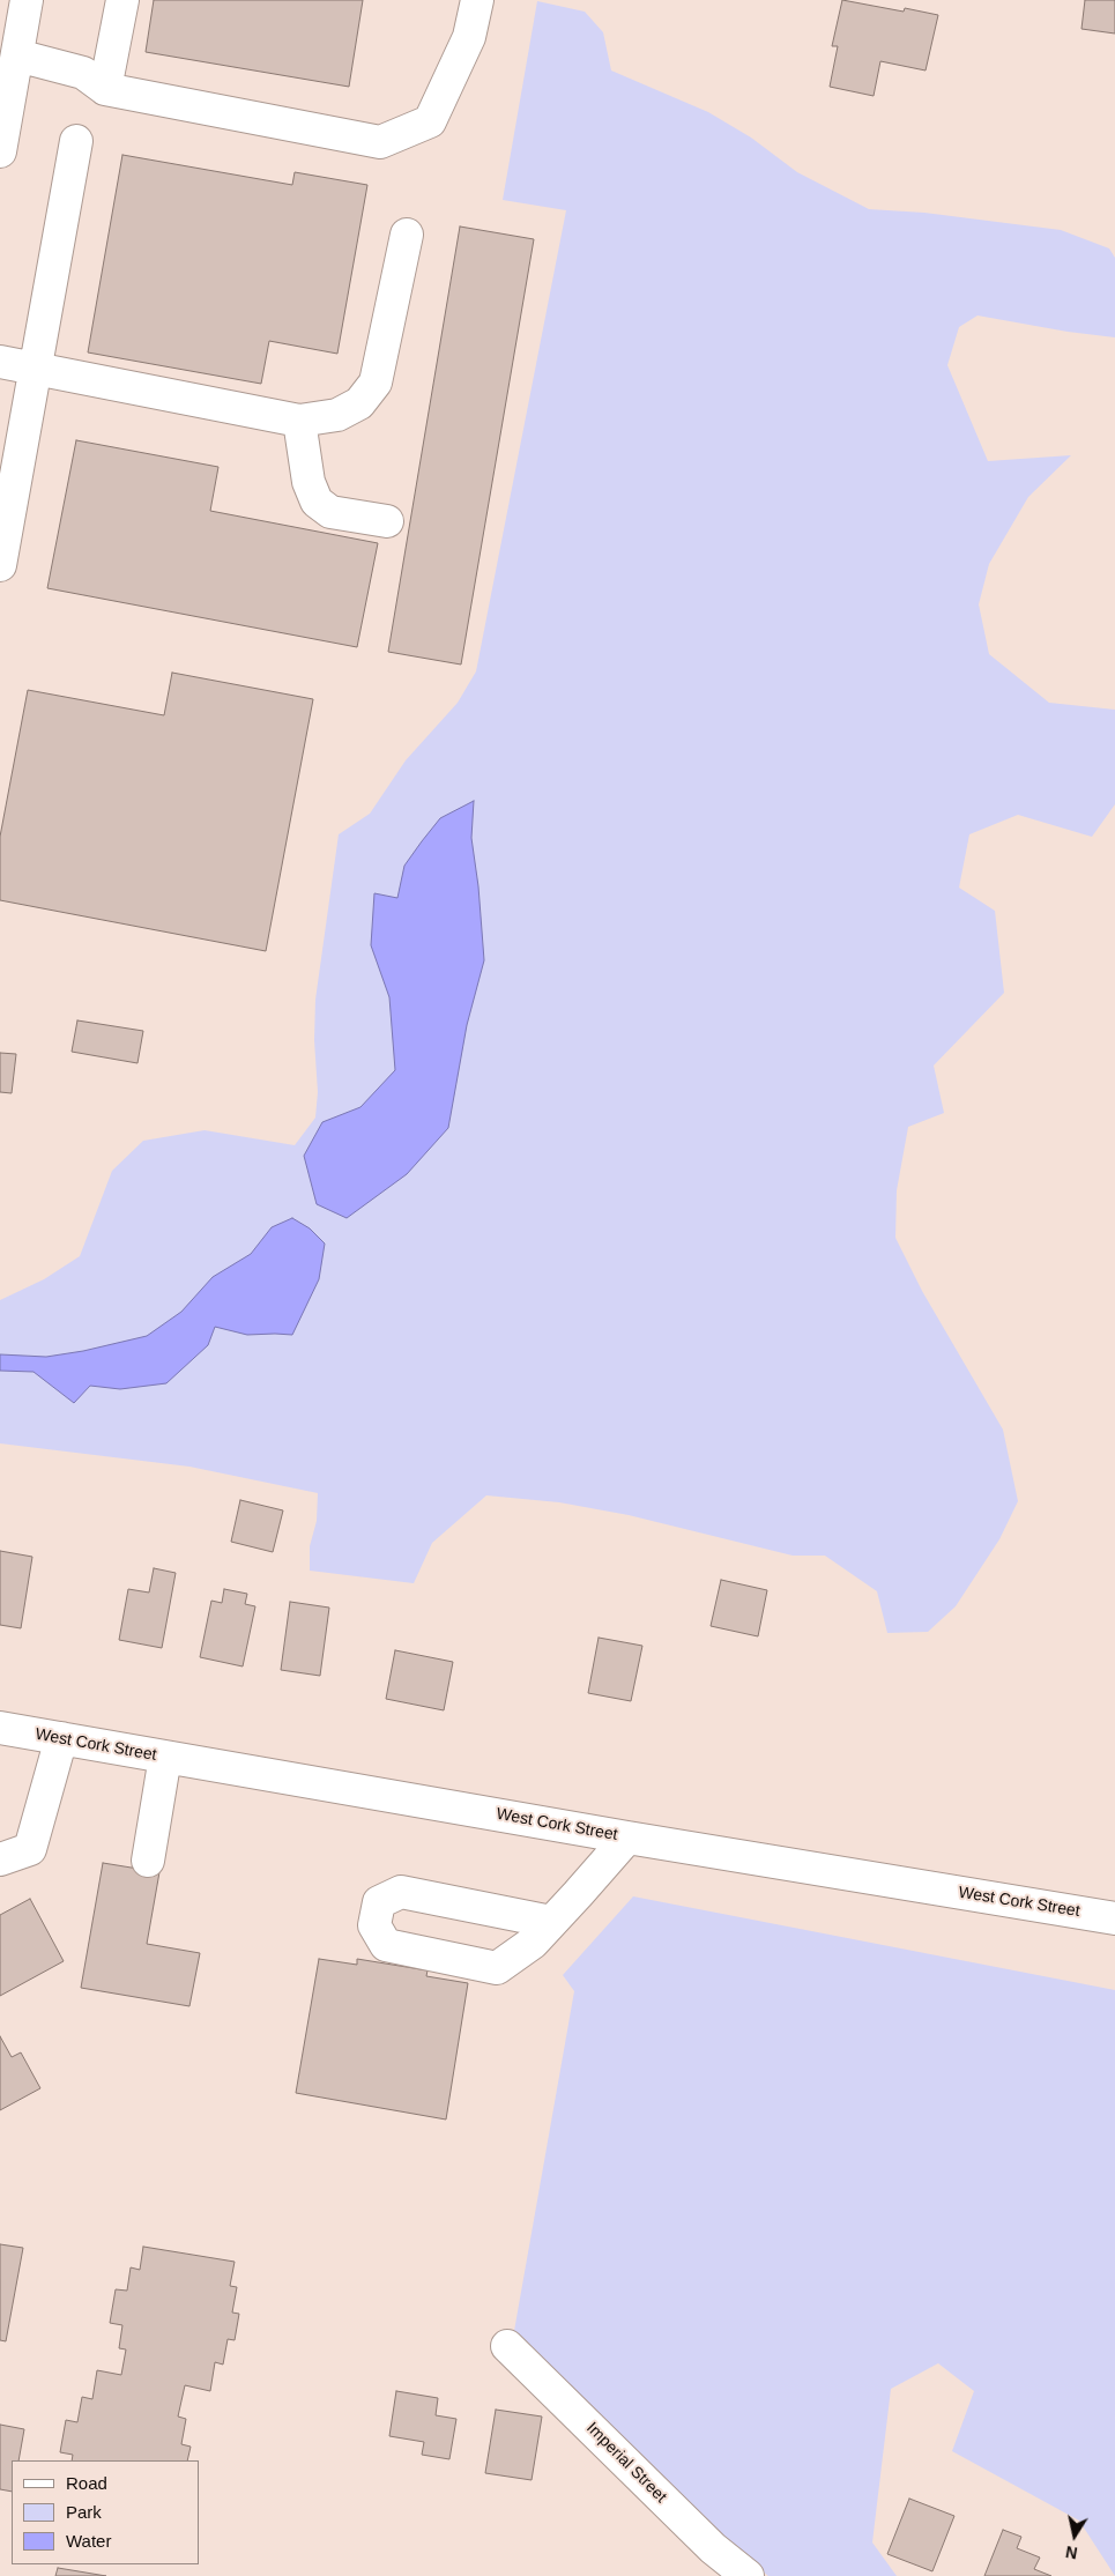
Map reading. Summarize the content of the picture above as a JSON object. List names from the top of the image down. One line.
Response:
{"streets":{"street":["West Cork Street","Imperial Street"]},"legend":["Road","Park","Water"],"north":"bottom"}
